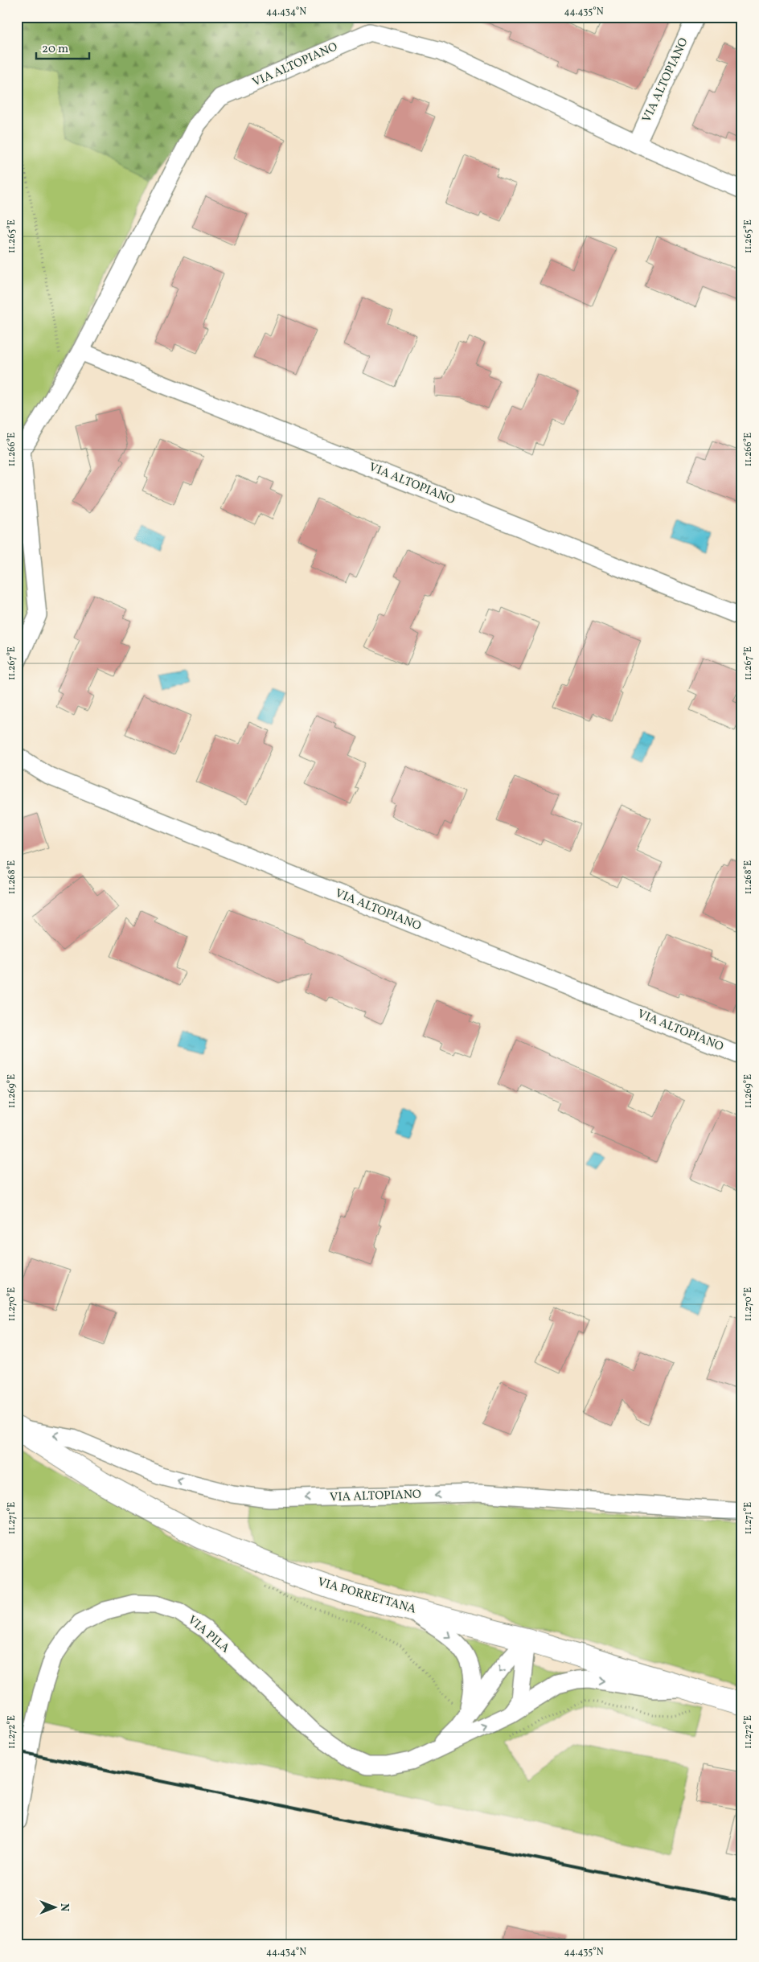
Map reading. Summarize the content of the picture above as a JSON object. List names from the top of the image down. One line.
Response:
{"streets":{"main road":["VIA PORRETTANA"],"street":["VIA ALTOPIANO","VIA PILA"]},"crossings":[["VIA ALTOPIANO","VIA PORRETTANA"],["VIA PORRETTANA","VIA PILA"]],"scale_bar":"20 m","north":"right","coordinates":["44.434°N","44.435°N","11.265°E","11.266°E","11.267°E","11.268°E","11.269°E","11.270°E","11.271°E","11.272°E"]}
